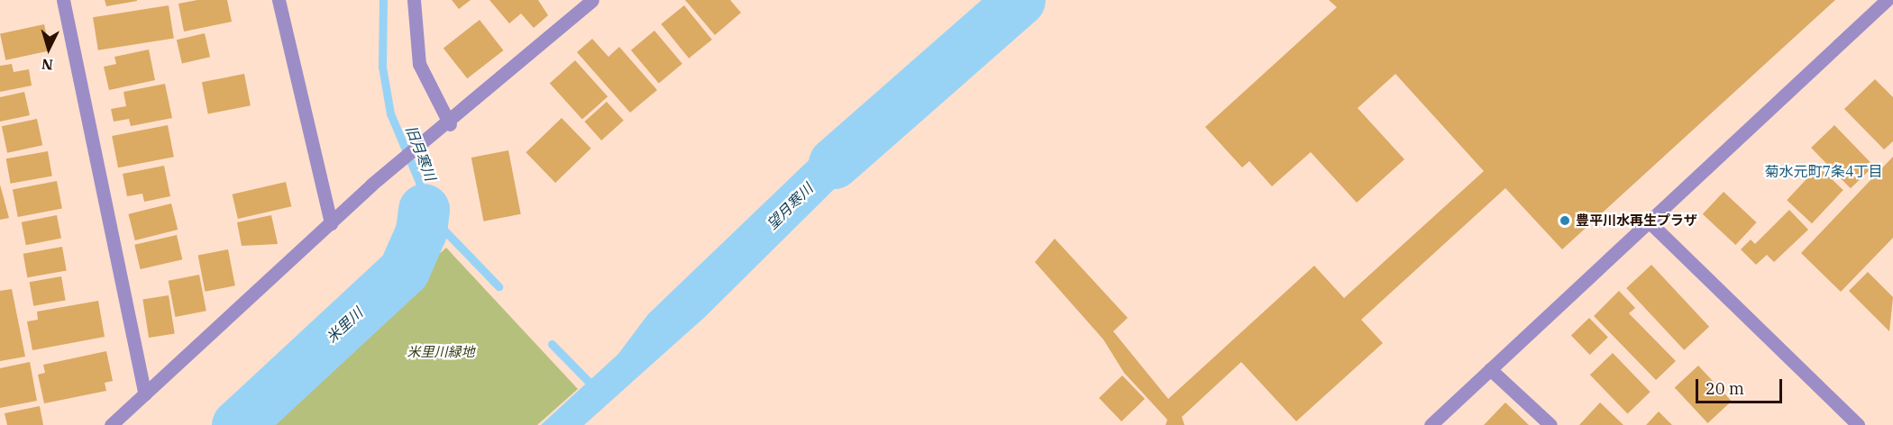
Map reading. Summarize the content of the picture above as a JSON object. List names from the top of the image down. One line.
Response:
{"districts":["菊水元町7条4丁目"],"water":["旧月寒川","望月寒川","米里川"],"parks":["米里川緑地"],"places":["豊平川水再生プラザ"],"scale_bar":"20 m","north":"bottom"}
